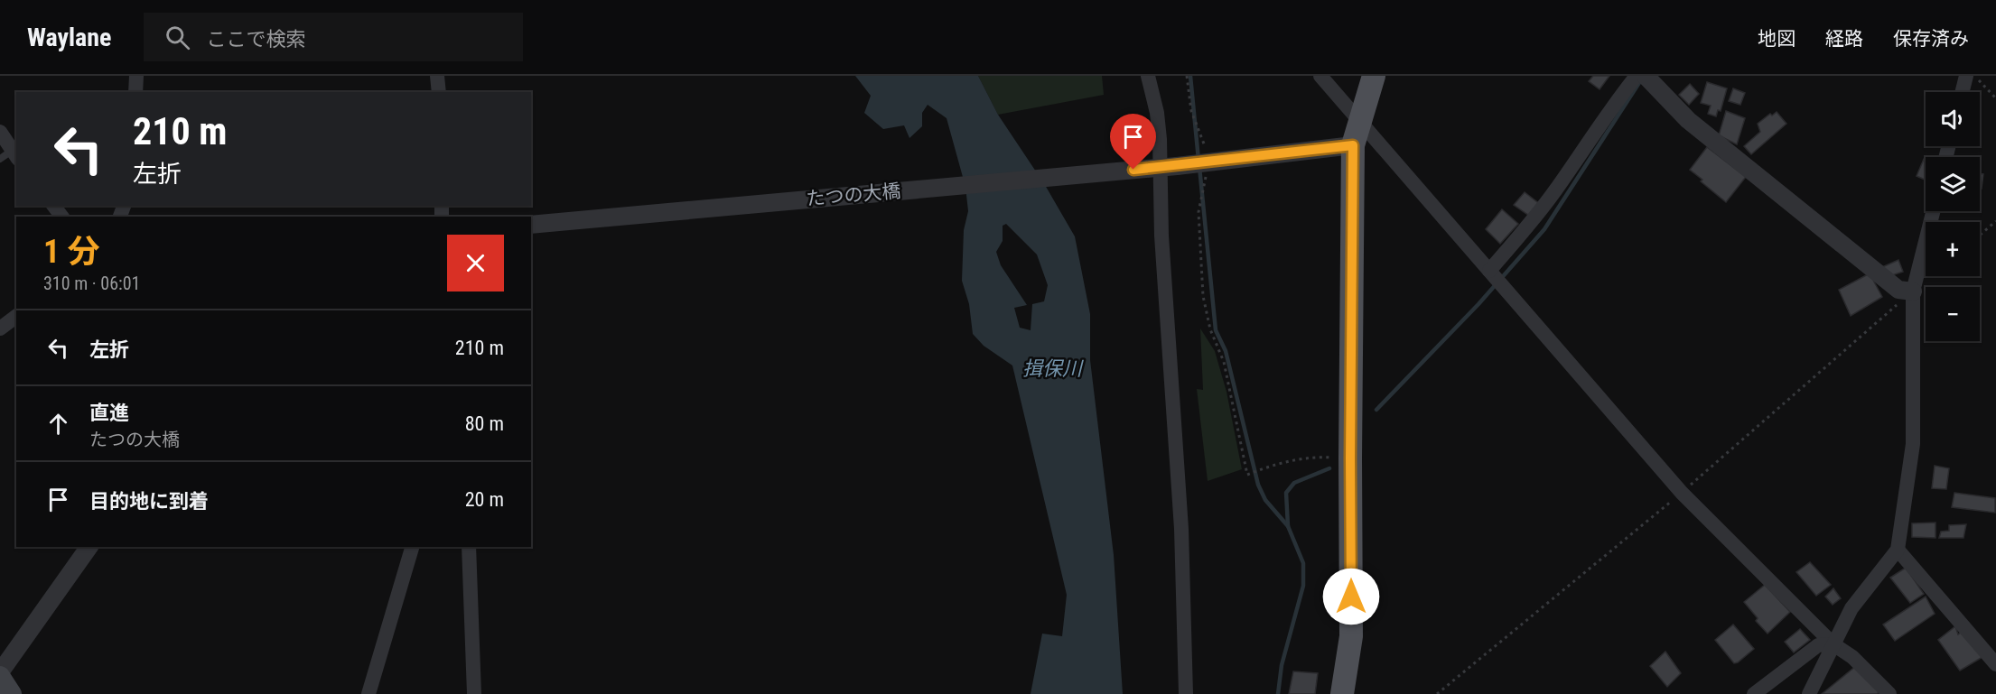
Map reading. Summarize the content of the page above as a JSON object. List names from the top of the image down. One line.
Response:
{"streets":{"street":["たつの大橋"]},"water":["揖保川"],"page":{"header":"Waylane","search":"ここで検索","nav":["地図","経路","保存済み"],"map_buttons":["+","−"],"turn":["210 m","左折"],"heading":["1 分","310 m · 06:01"],"list":[{"name":"左折","value":"210 m"},{"name":"直進","note":"たつの大橋","value":"80 m"},{"name":"目的地に到着","value":"20 m"}]}}
